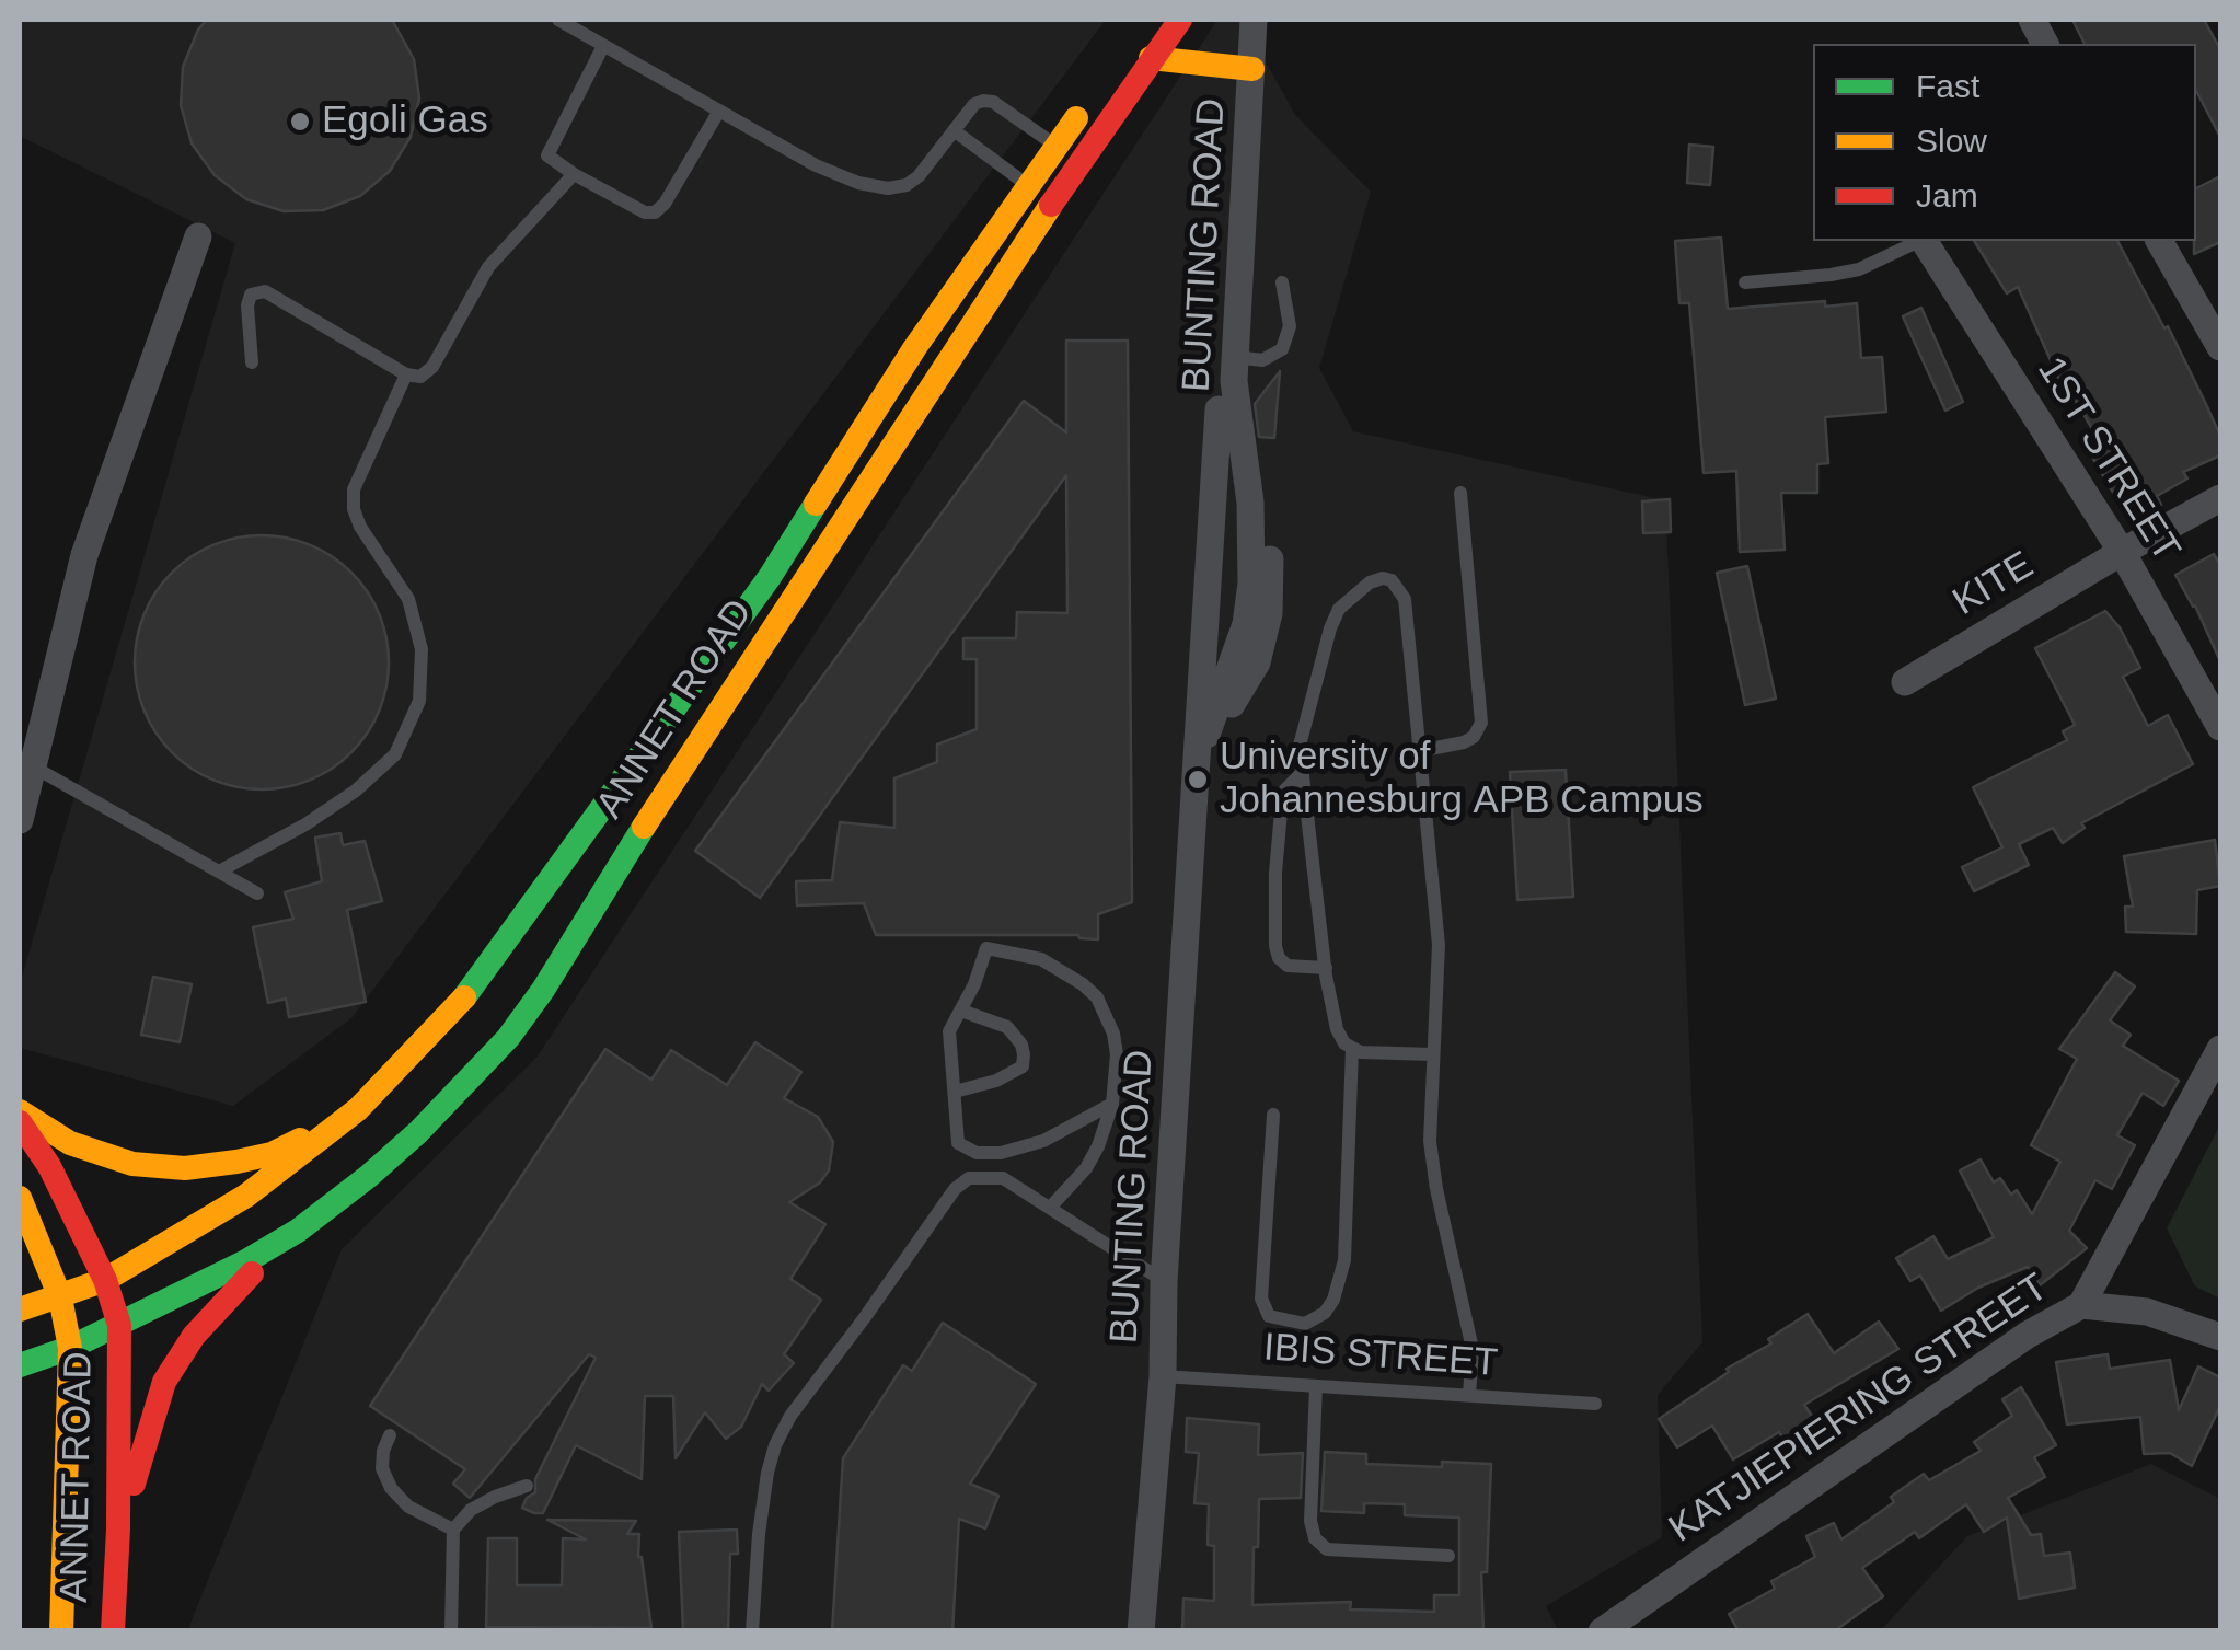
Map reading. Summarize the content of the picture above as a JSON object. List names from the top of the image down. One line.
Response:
{"streets":{"main road":["ANNET ROAD"],"street":["BUNTING ROAD","1ST STREET","KITE","KATJIEPIERING STREET"],"lane":["IBIS STREET"]},"crossings":[["BUNTING ROAD","IBIS STREET"],["1ST STREET","KITE"]],"places":["Egoli Gas","University of Johannesburg APB Campus"],"legend":["Fast","Slow","Jam"]}
